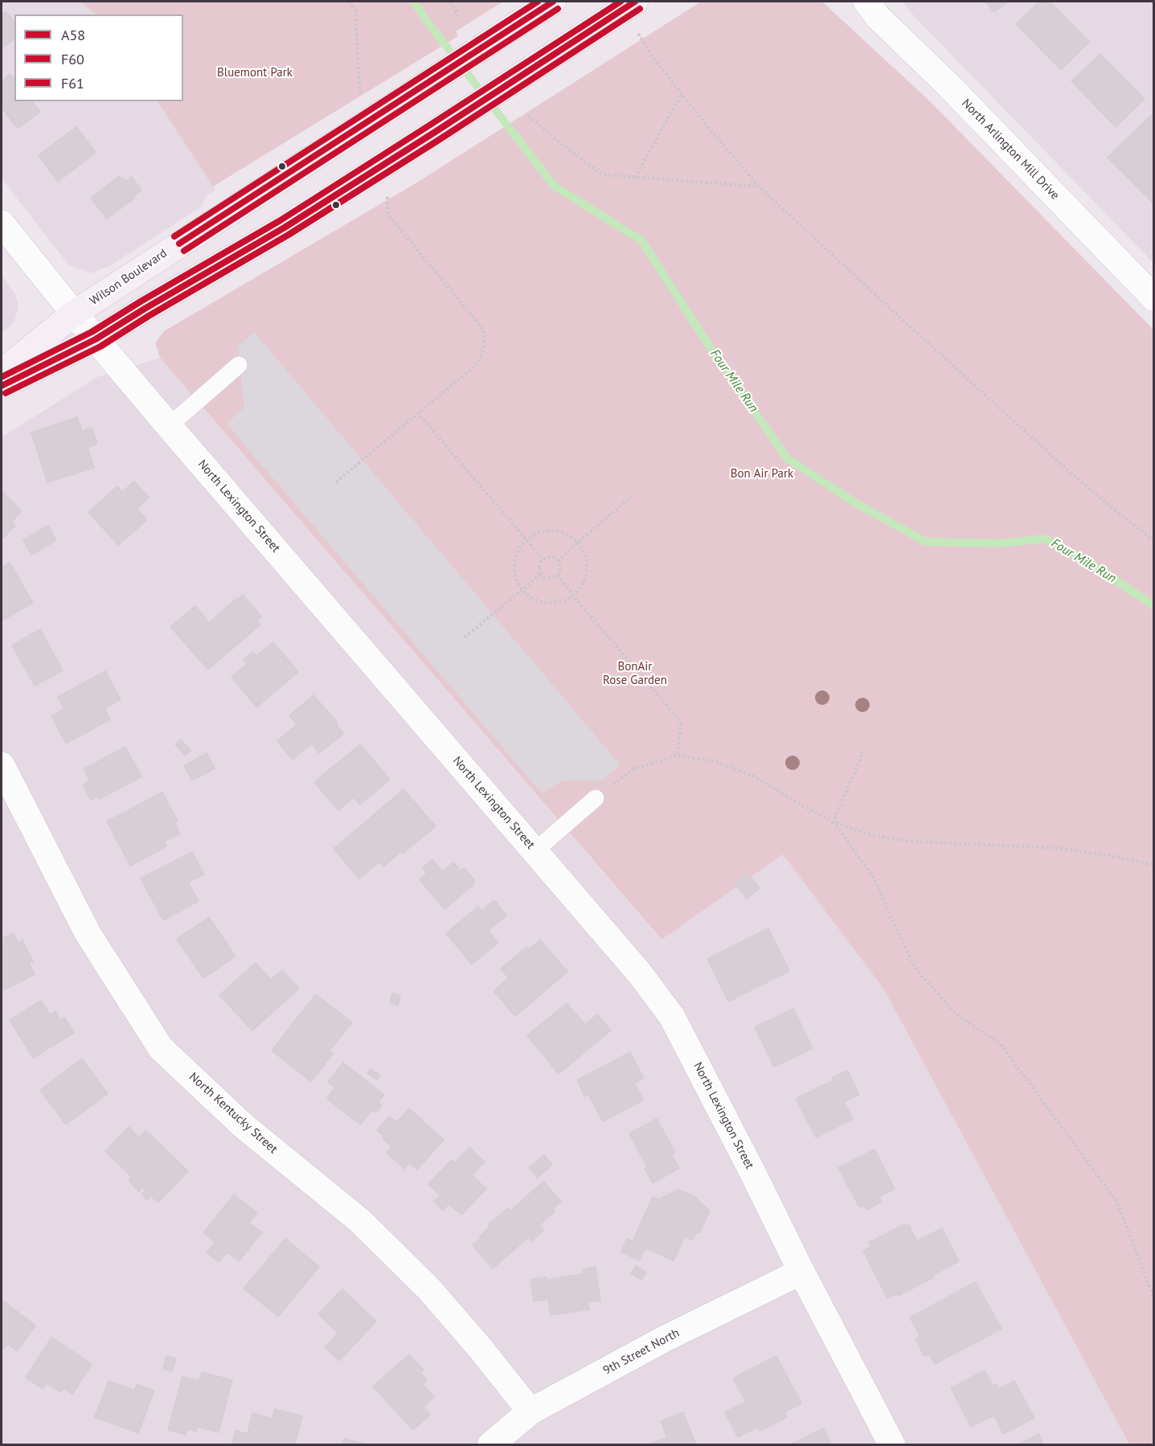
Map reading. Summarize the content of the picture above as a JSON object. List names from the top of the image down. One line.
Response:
{"streets":{"main road":["Wilson Boulevard"],"street":["North Arlington Mill Drive","North Lexington Street","North Kentucky Street","9th Street North"]},"crossings":[["Wilson Boulevard","North Lexington Street"],["North Lexington Street","9th Street North"],["North Kentucky Street","9th Street North"]],"water":["Four Mile Run"],"parks":["Bluemont Park","Bon Air Park","BonAir Rose Garden"],"lines":["transit line A58","transit line F61","transit line F60"],"legend":["A58","F60","F61"]}
